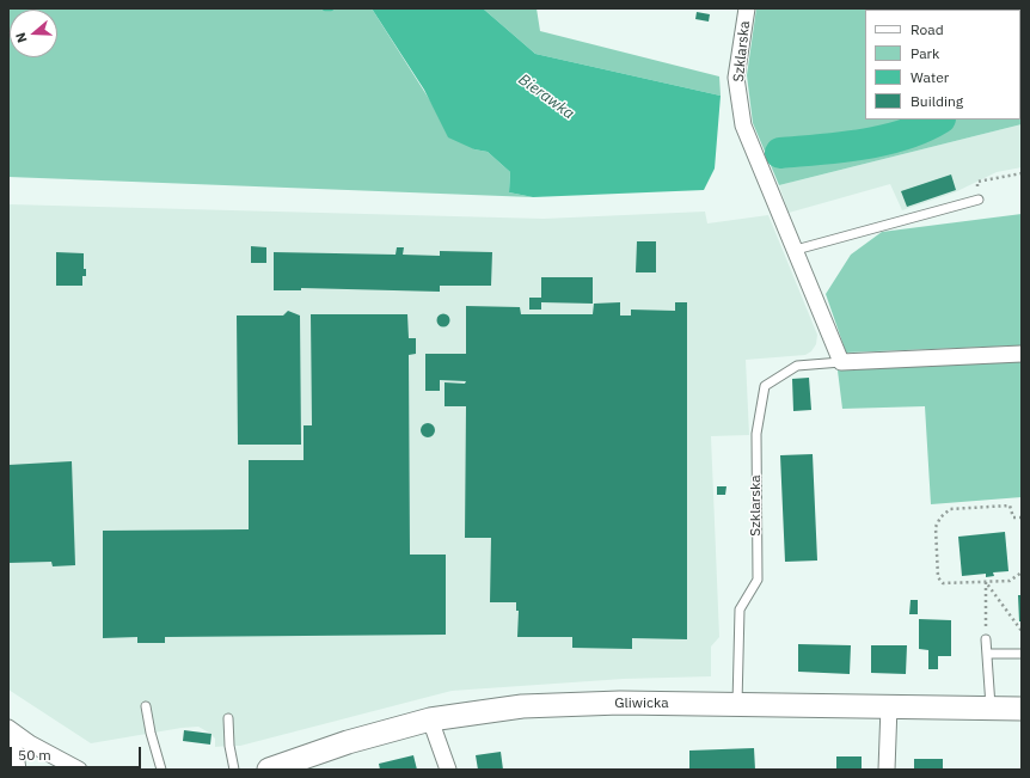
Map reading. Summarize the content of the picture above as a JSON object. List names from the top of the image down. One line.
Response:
{"streets":{"main road":["Gliwicka"],"street":["Szklarska"]},"crossings":[["Szklarska","Gliwicka"]],"water":["Bierawka"],"legend":["Road","Park","Water","Building"],"scale_bar":"50 m","north":"left"}
